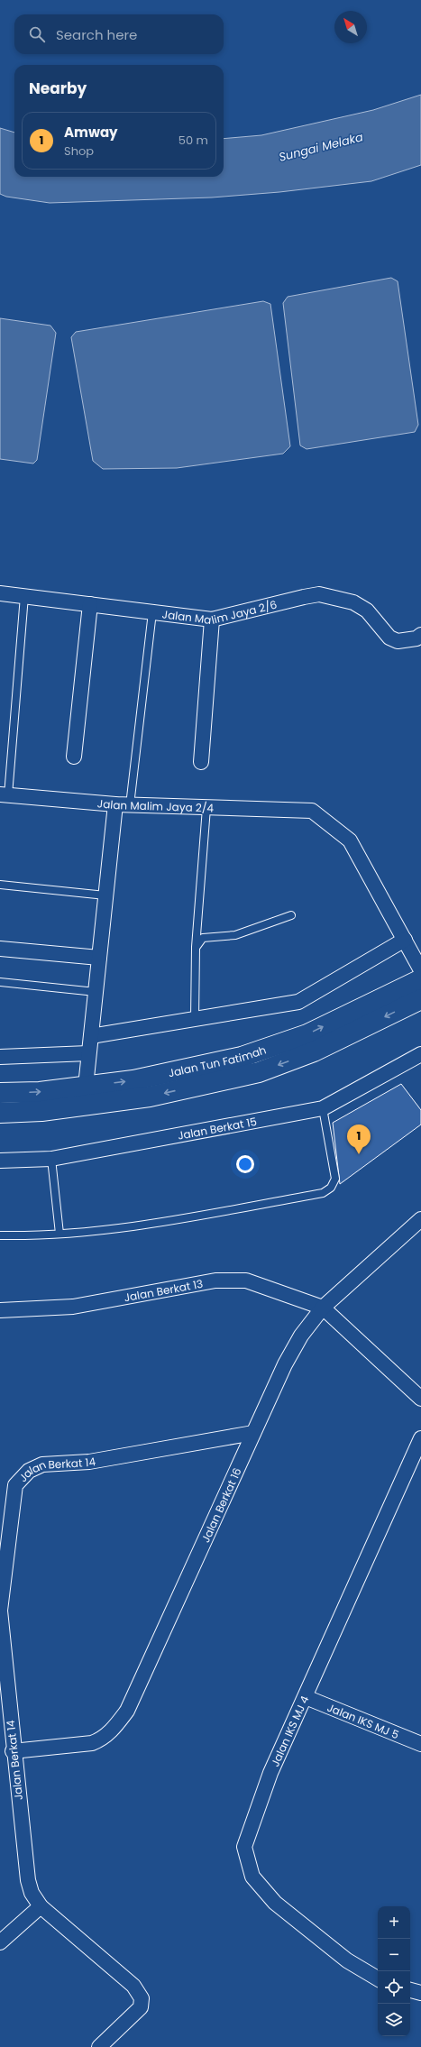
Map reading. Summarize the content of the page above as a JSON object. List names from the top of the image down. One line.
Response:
{"streets":{"main road":["Jalan Tun Fatimah"],"street":["Jalan Malim Jaya 2/6","Jalan Malim Jaya 2/4","Jalan Berkat 15","Jalan Berkat 13","Jalan Berkat 14","Jalan Berkat 16","Jalan IKS MJ 5","Jalan IKS MJ 4"]},"crossings":[["Jalan Berkat 13","Jalan Berkat 16"],["Jalan Berkat 14","Jalan Berkat 16"],["Jalan IKS MJ 5","Jalan IKS MJ 4"]],"water":["Sungai Melaka"],"north":"top left","page":{"search":"Search here","heading":"Nearby","list":[{"mark":"1","name":"Amway","note":"Shop","value":"50 m"}],"pins":"1","map_buttons":["+","−"]}}
